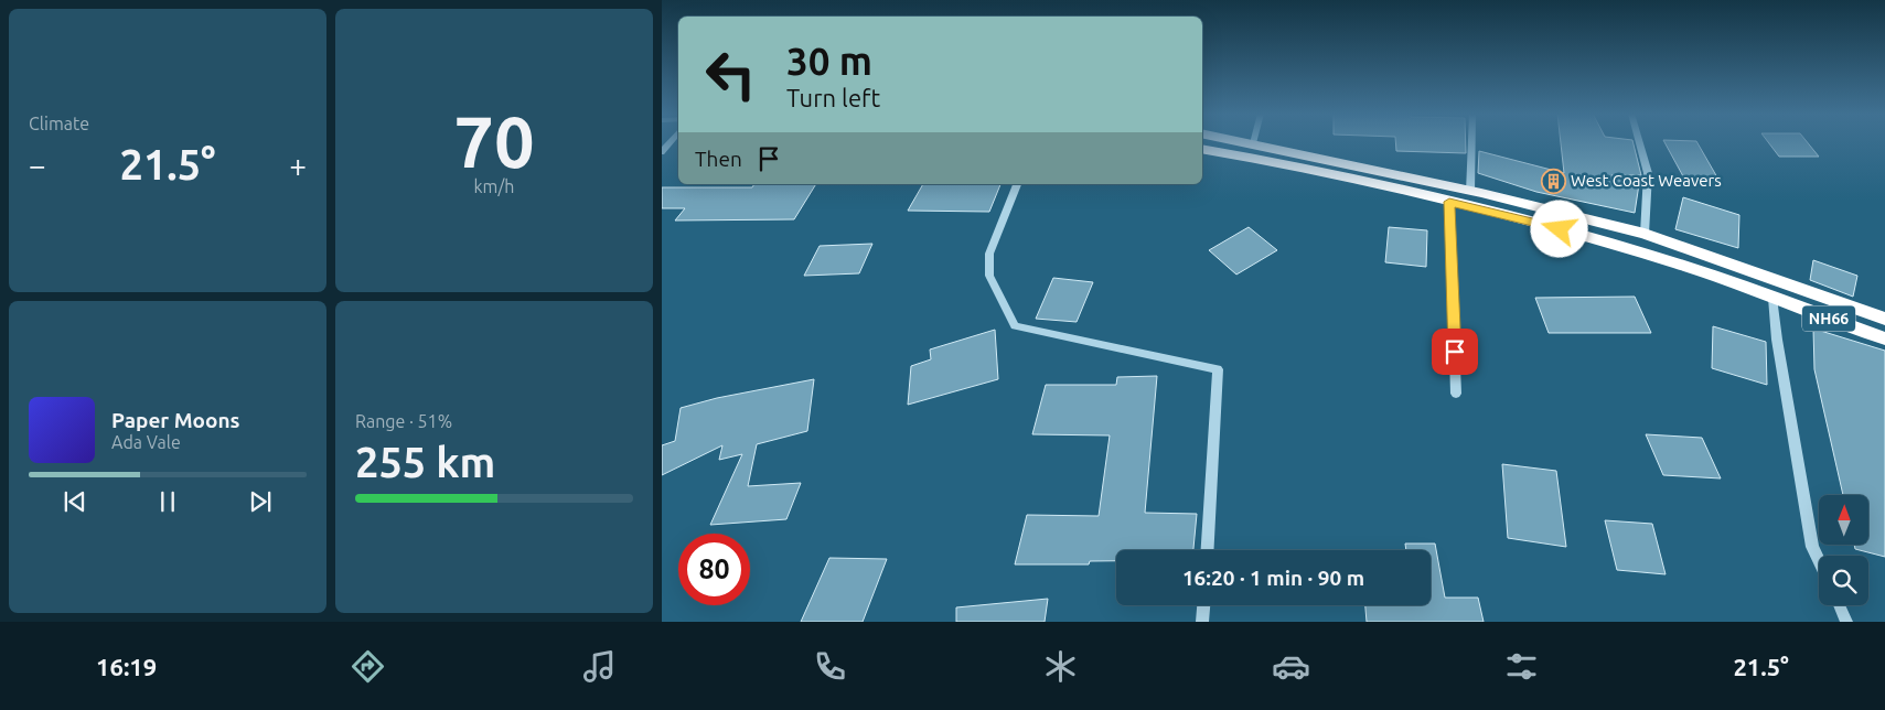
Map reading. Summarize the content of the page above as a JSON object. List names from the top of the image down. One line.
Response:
{"streets":{"highway":["NH66"]},"places":{"building":["West Coast Weavers"]},"north":"top","page":{"tile":["Climate",["70","km/h"],["Range · 51%","255 km"]],"turn":["30 m","Turn left"],"then":"Then","heat":["−","21.5°","+"],"song":["Paper Moons","Ada Vale"],"limit":"80","trip":"16:20 · 1 min · 90 m","tabs":["16:19","21.5°"]}}
